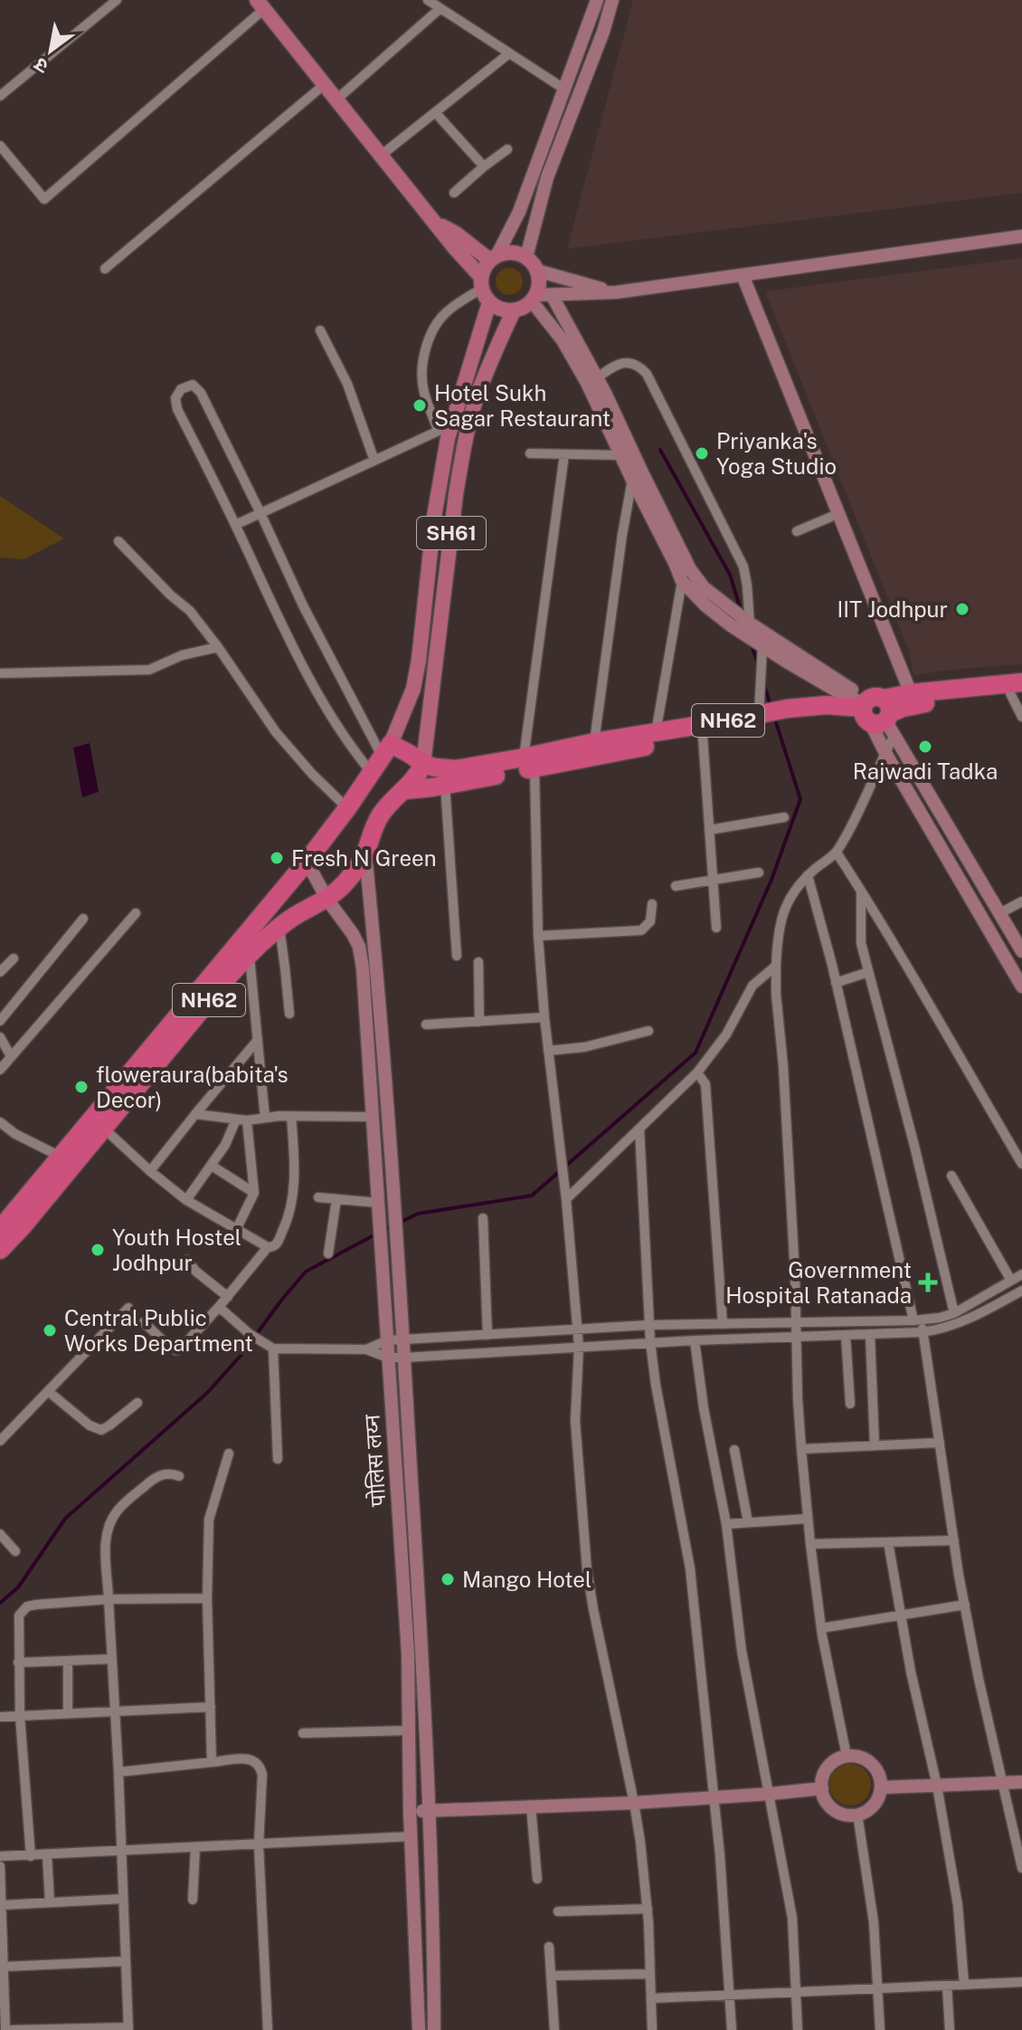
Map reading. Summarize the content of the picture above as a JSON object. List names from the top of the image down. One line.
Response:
{"streets":{"highway":["NH62"],"main road":["SH61"],"street":["पोलिस लय्न"]},"crossings":[["SH61","NH62"],["NH62","पोलिस लय्न"]],"places":{"other":["Hotel Sukh Sagar Restaurant","Priyanka's Yoga Studio","IIT Jodhpur","Rajwadi Tadka","Fresh N Green","floweraura(babita's Decor)","Youth Hostel Jodhpur","Central Public Works Department","Mango Hotel"],"health":["Government Hospital Ratanada"]},"north":"bottom left"}
